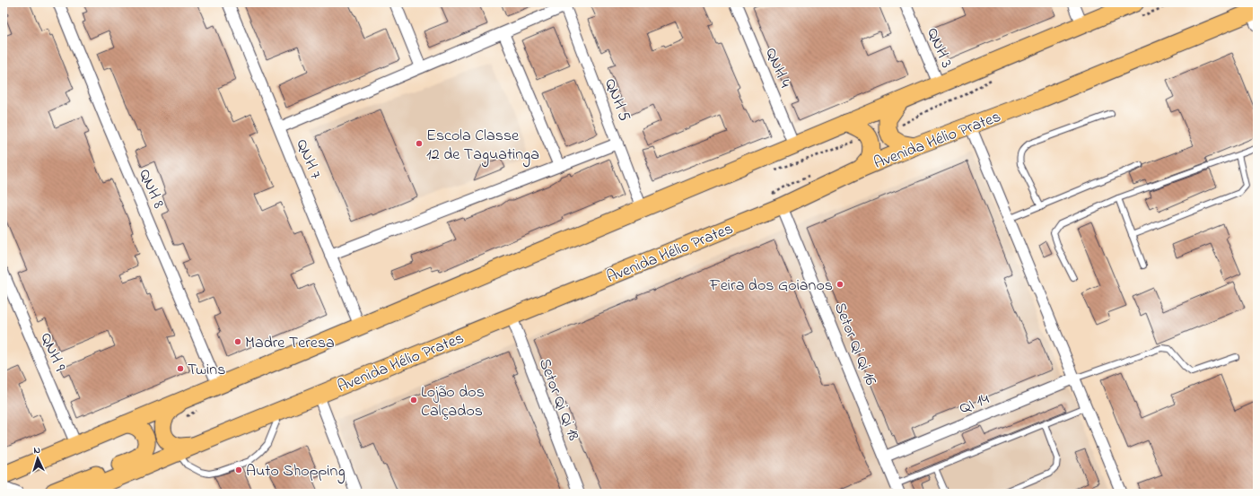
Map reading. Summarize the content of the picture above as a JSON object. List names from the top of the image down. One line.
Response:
{"streets":{"main road":["Avenida Hélio Prates"],"street":["QNH 3","QNH 4","QNH 5","QNH 7","QNH 8","Setor Qi Qi 16","QNH 9","Setor Qi Qi 18","QI 14"]},"crossings":[["Avenida Hélio Prates","Setor Qi Qi 16"],["Avenida Hélio Prates","Setor Qi Qi 18"],["Setor Qi Qi 16","QI 14"]],"places":["Escola Classe 12 de Taguatinga","Feira dos Goianos","Madre Teresa","Twins","Lojão dos Calçados","Auto Shopping"],"north":"top"}
